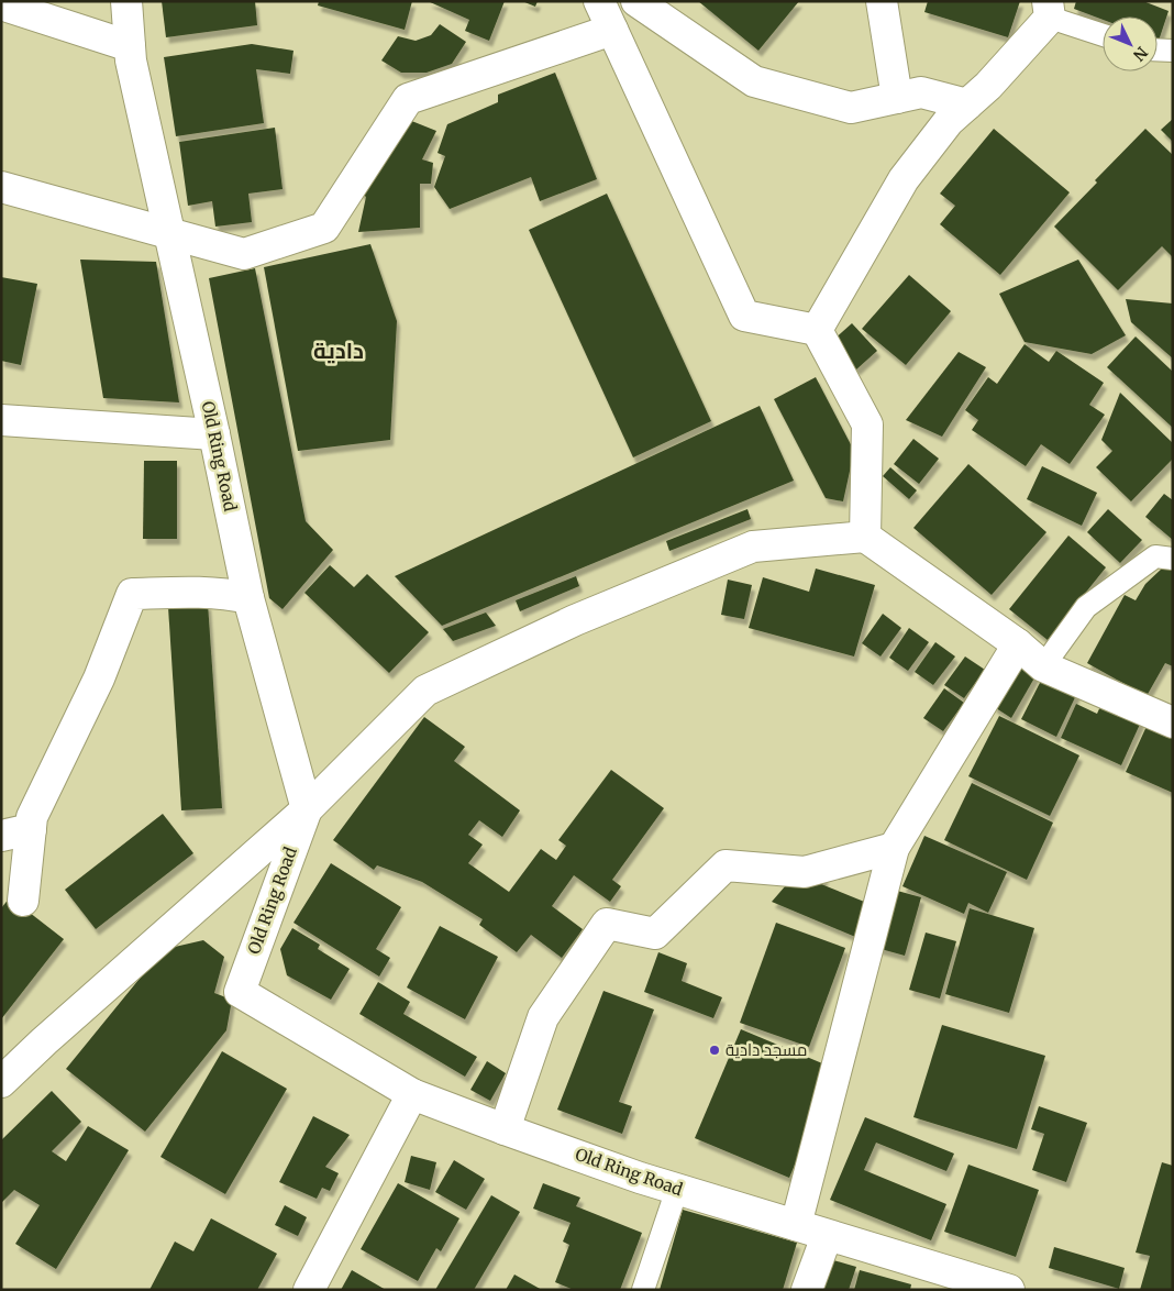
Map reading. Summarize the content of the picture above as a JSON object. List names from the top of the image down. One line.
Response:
{"streets":{"street":["Old Ring Road"]},"districts":["دادية"],"places":["مسجد دادية"],"north":"bottom right"}
